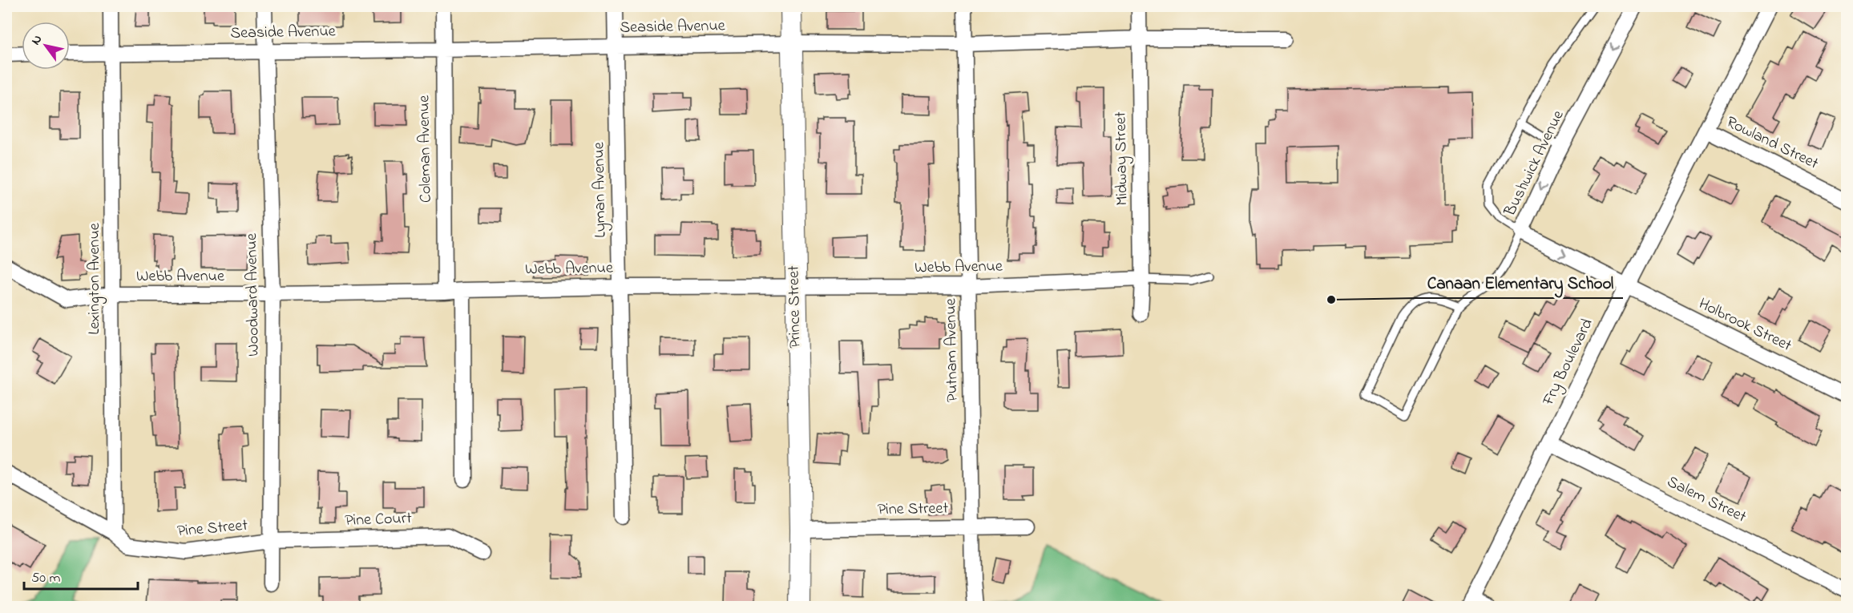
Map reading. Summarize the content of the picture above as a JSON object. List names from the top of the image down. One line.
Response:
{"streets":{"street":["Seaside Avenue","Rowland Street","Coleman Avenue","Midway Street","Bushwick Avenue","Lyman Avenue","Webb Avenue","Lexington Avenue","Woodward Avenue","Prince Street","Holbrook Street","Putnam Avenue","Fry Boulevard","Salem Street","Pine Street","Pine Court"]},"crossings":[["Seaside Avenue","Coleman Avenue"],["Seaside Avenue","Midway Street"],["Seaside Avenue","Lyman Avenue"],["Seaside Avenue","Lexington Avenue"],["Seaside Avenue","Woodward Avenue"],["Seaside Avenue","Prince Street"],["Seaside Avenue","Putnam Avenue"],["Rowland Street","Fry Boulevard"],["Coleman Avenue","Webb Avenue"],["Midway Street","Webb Avenue"],["Bushwick Avenue","Holbrook Street"],["Bushwick Avenue","Fry Boulevard"],["Lyman Avenue","Webb Avenue"],["Webb Avenue","Lexington Avenue"],["Webb Avenue","Woodward Avenue"],["Webb Avenue","Prince Street"],["Webb Avenue","Putnam Avenue"],["Lexington Avenue","Pine Street"],["Woodward Avenue","Pine Street"],["Woodward Avenue","Pine Court"],["Prince Street","Pine Street"],["Holbrook Street","Fry Boulevard"],["Putnam Avenue","Pine Street"],["Fry Boulevard","Salem Street"],["Pine Street","Pine Court"]],"places":["Canaan Elementary School"],"scale_bar":"50 m","north":"top left"}
